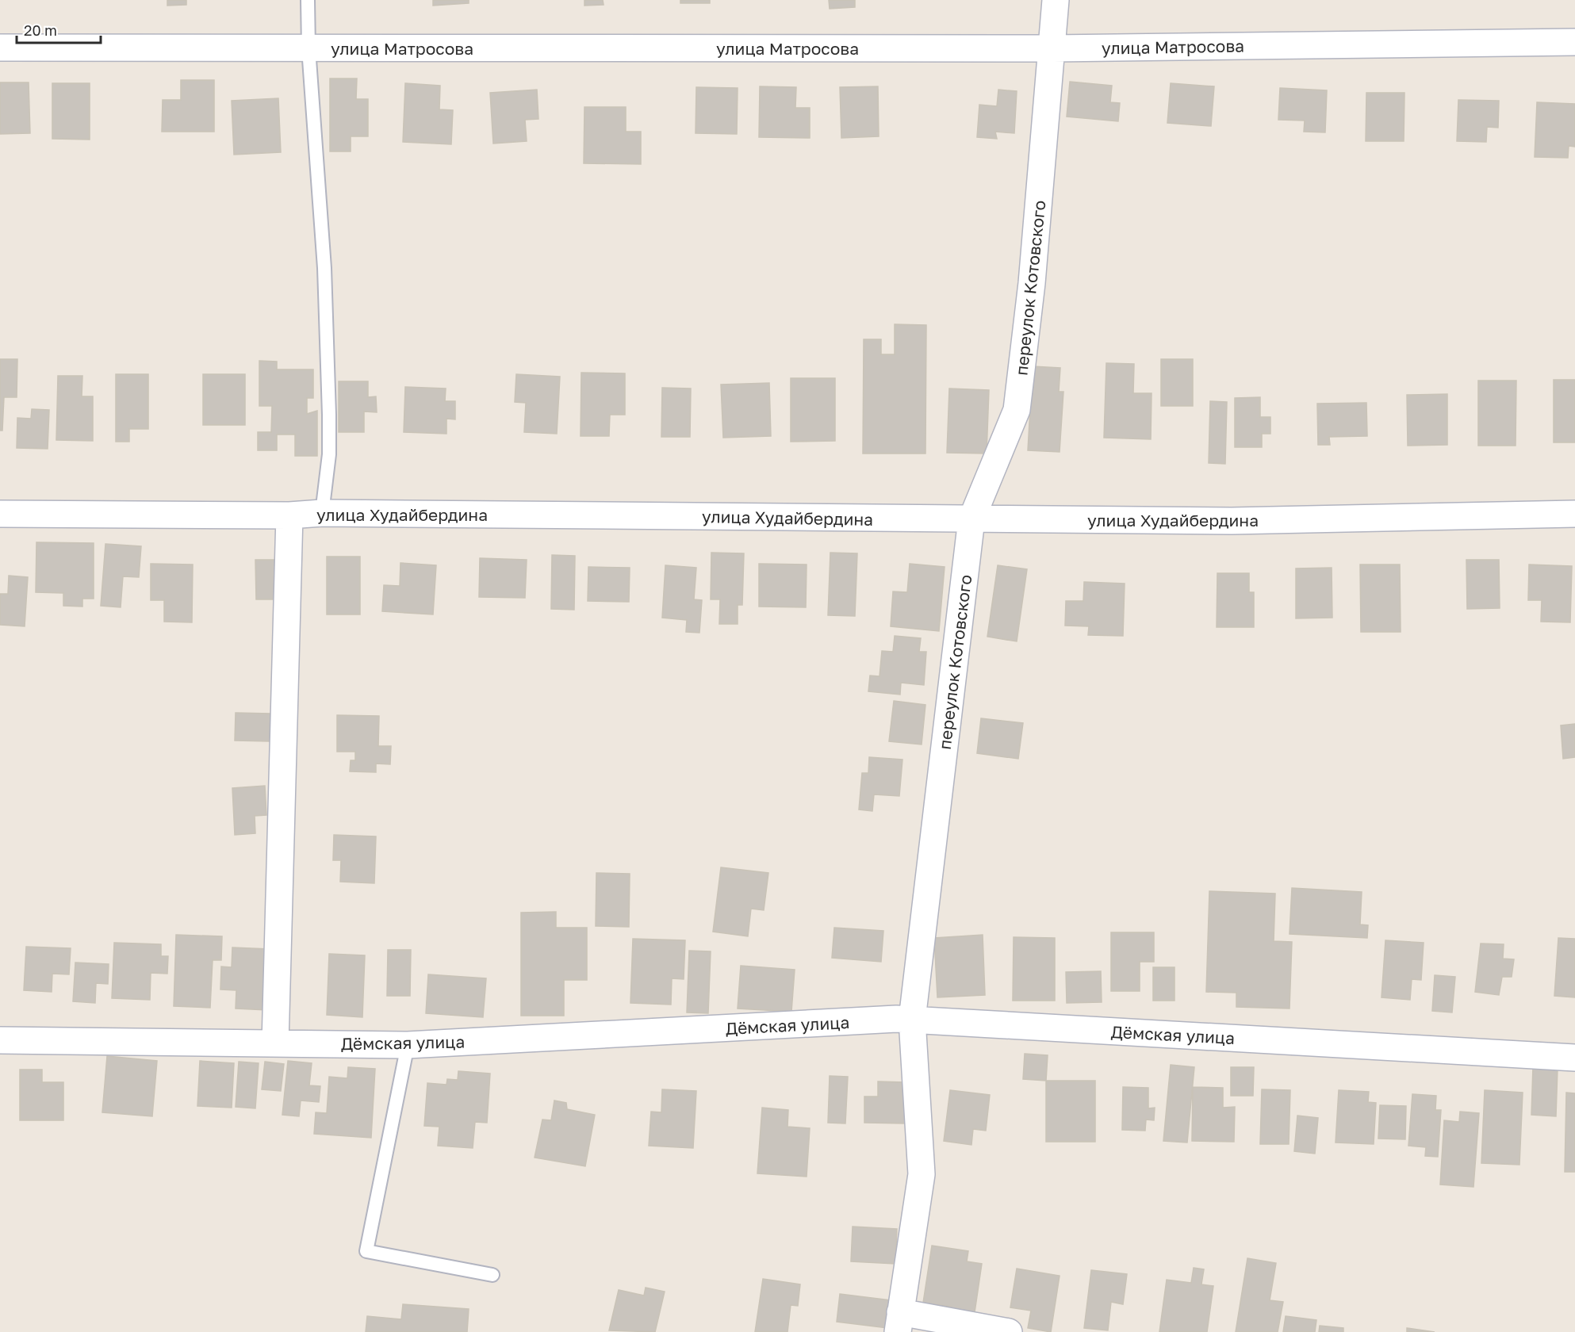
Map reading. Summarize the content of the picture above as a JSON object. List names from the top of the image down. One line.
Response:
{"streets":{"street":["улица Матросова","переулок Котовского","улица Худайбердина","Дёмская улица"]},"crossings":[["улица Матросова","переулок Котовского"],["переулок Котовского","улица Худайбердина"],["переулок Котовского","Дёмская улица"]],"scale_bar":"20 m"}
